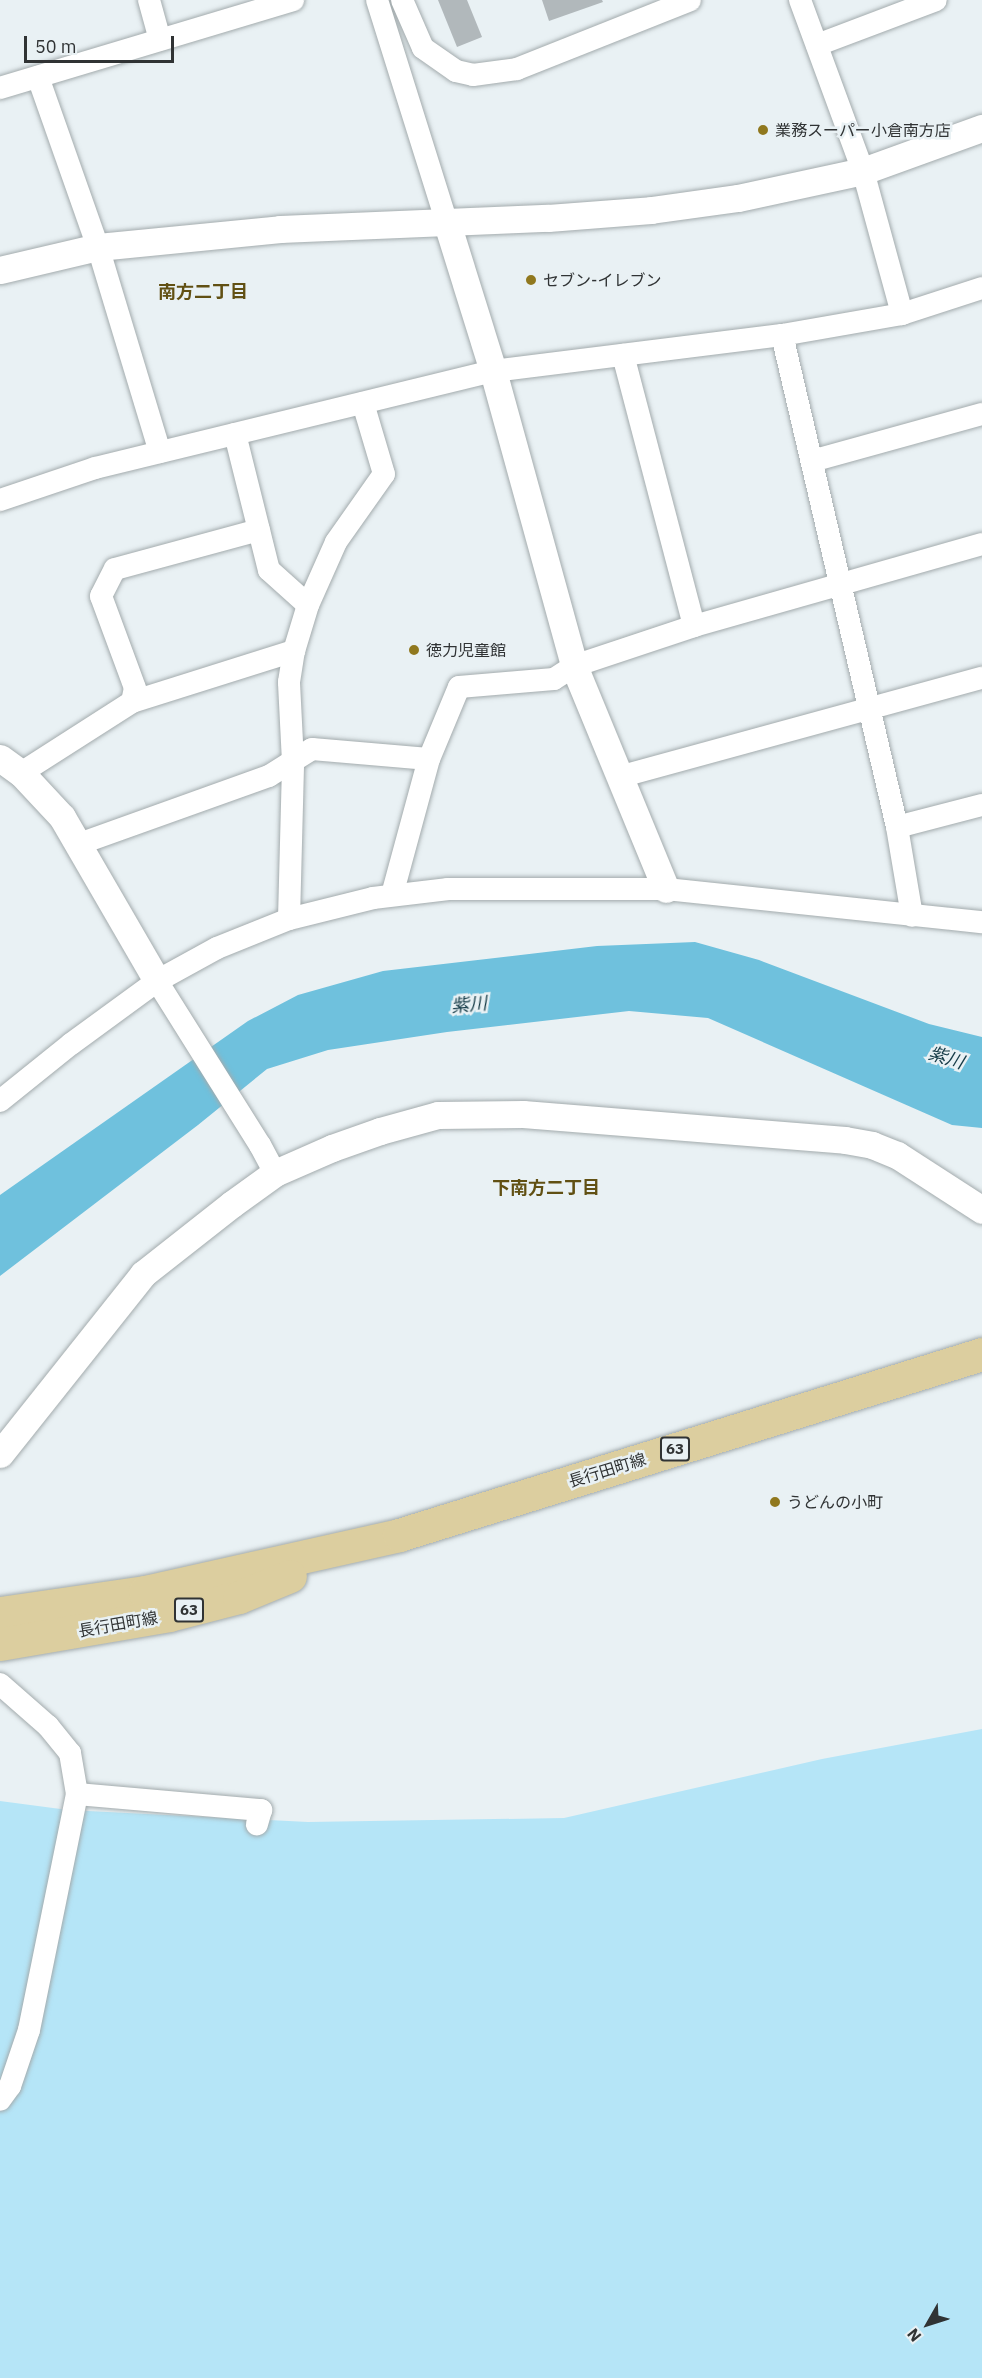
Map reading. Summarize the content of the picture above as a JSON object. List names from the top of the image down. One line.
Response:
{"streets":{"main road":["63","長行田町線"]},"districts":["南方二丁目","下南方二丁目"],"water":["紫川"],"places":["業務スーパー小倉南方店","セブン-イレブン","徳力児童館","うどんの小町"],"scale_bar":"50 m","north":"bottom left"}
